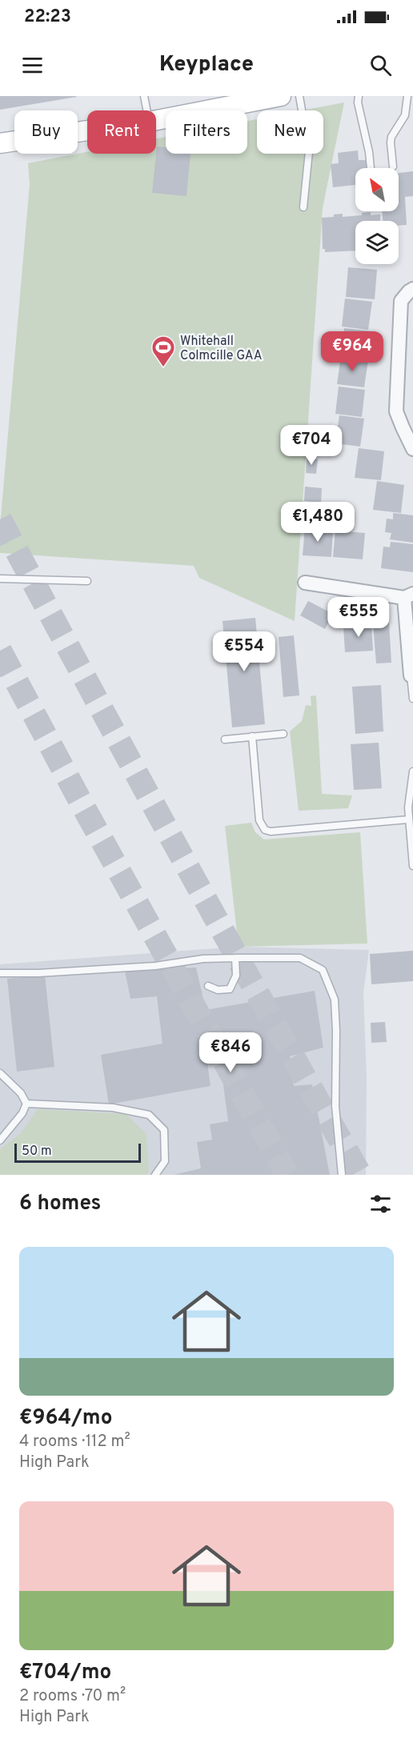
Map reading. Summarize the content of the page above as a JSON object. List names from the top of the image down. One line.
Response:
{"places":{"sports":["Whitehall Colmcille GAA"]},"scale_bar":"50 m","north":"top left","page":{"status":"22:23","header":"Keyplace","chip":["Buy","Rent","Filters","New"],"price":["€964","€704","€1,480","€555","€554","€846"],"scale":"50 m","heading":"6 homes","list":[{"name":"€964/mo","note":"4 rooms · 112 m² · High Park"},{"name":"€704/mo","note":"2 rooms · 70 m² · High Park"}]}}
